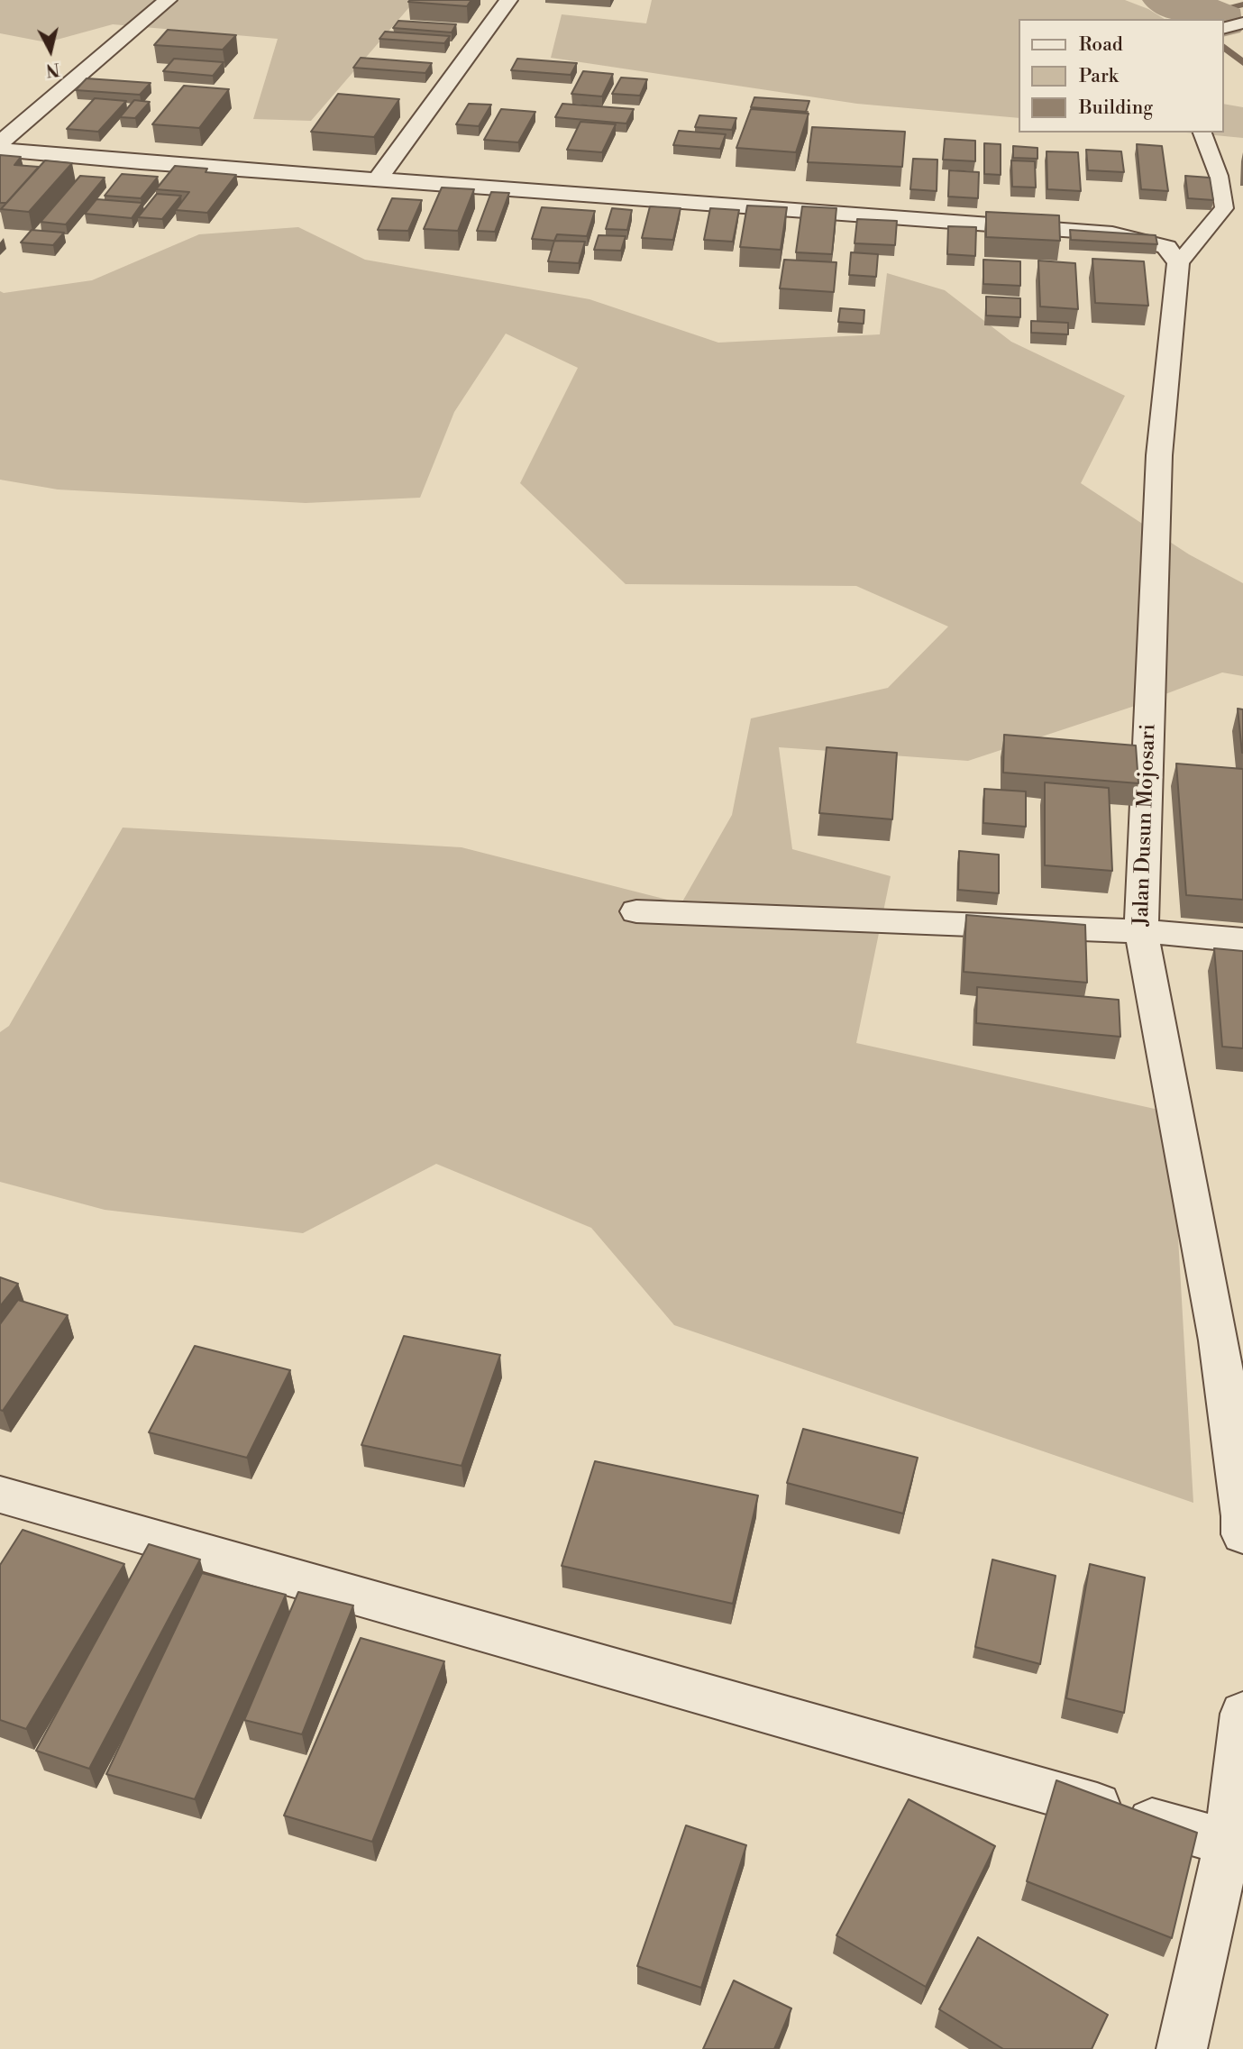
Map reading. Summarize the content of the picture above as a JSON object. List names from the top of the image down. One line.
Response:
{"streets":{"street":["Jalan Dusun Mojosari"]},"legend":["Road","Park","Building"],"north":"bottom"}
